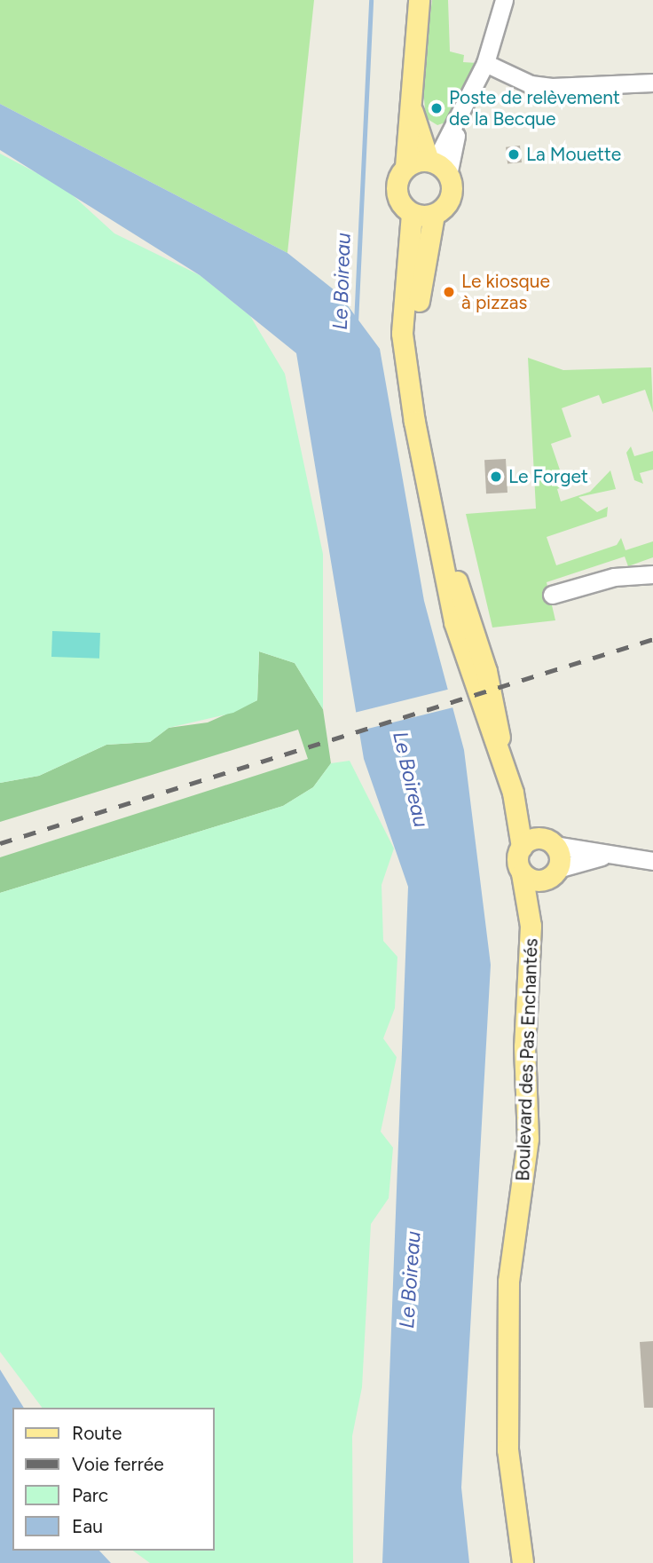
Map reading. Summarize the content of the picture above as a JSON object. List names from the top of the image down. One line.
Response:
{"streets":{"main road":["Boulevard des Pas Enchantés"]},"water":["Le Boireau"],"places":["Poste de relèvement de la Becque","La Mouette","Le kiosque à pizzas","Le Forget"],"legend":["Route","Voie ferrée","Parc","Eau"]}
